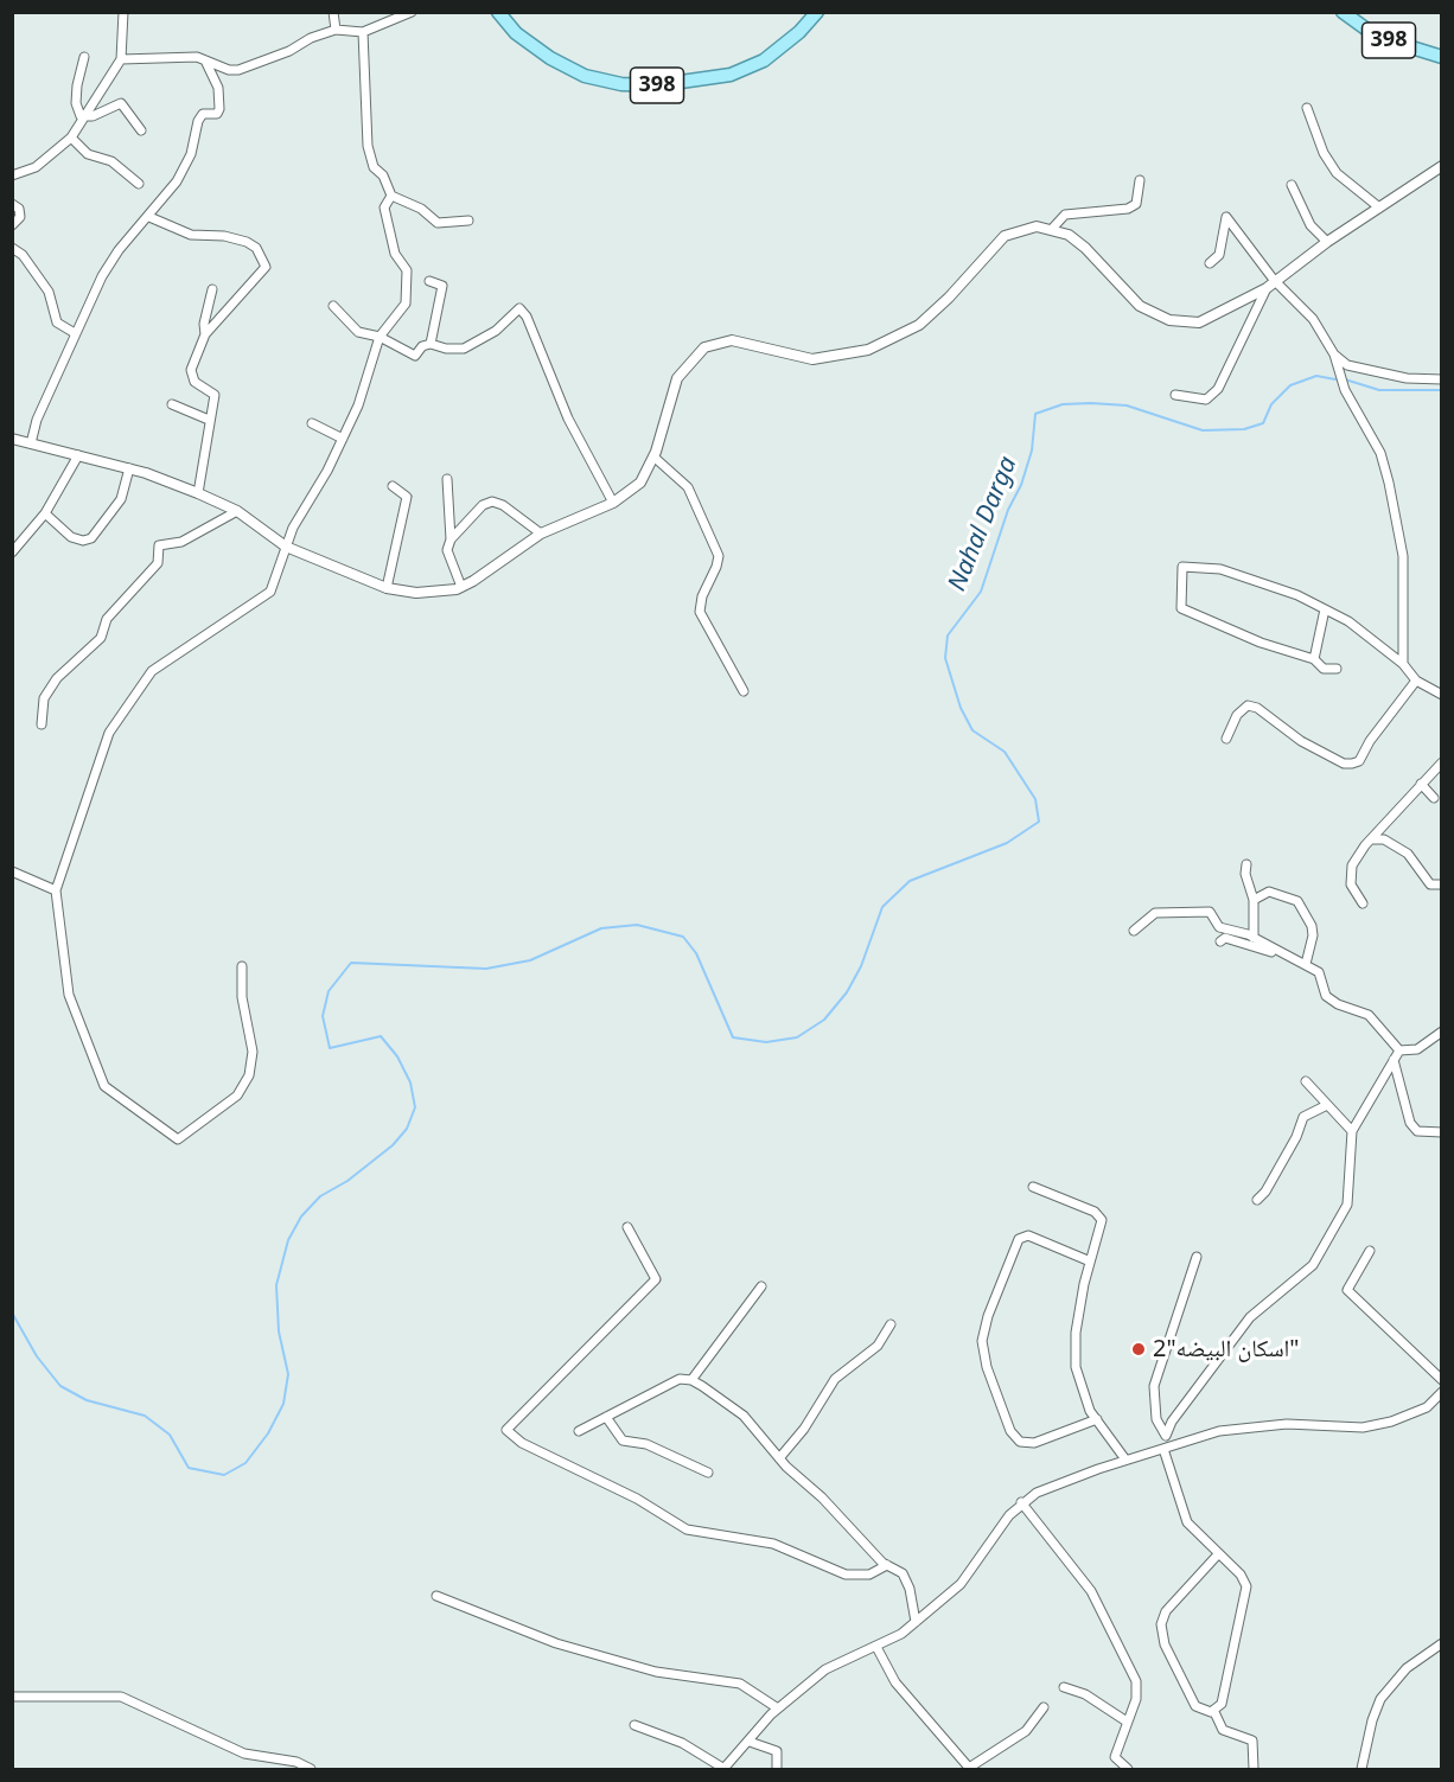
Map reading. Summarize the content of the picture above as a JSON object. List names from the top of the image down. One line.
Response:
{"streets":{"main road":["398"]},"water":["Nahal Darga"],"places":["اسكان البيضه\"2\""]}
